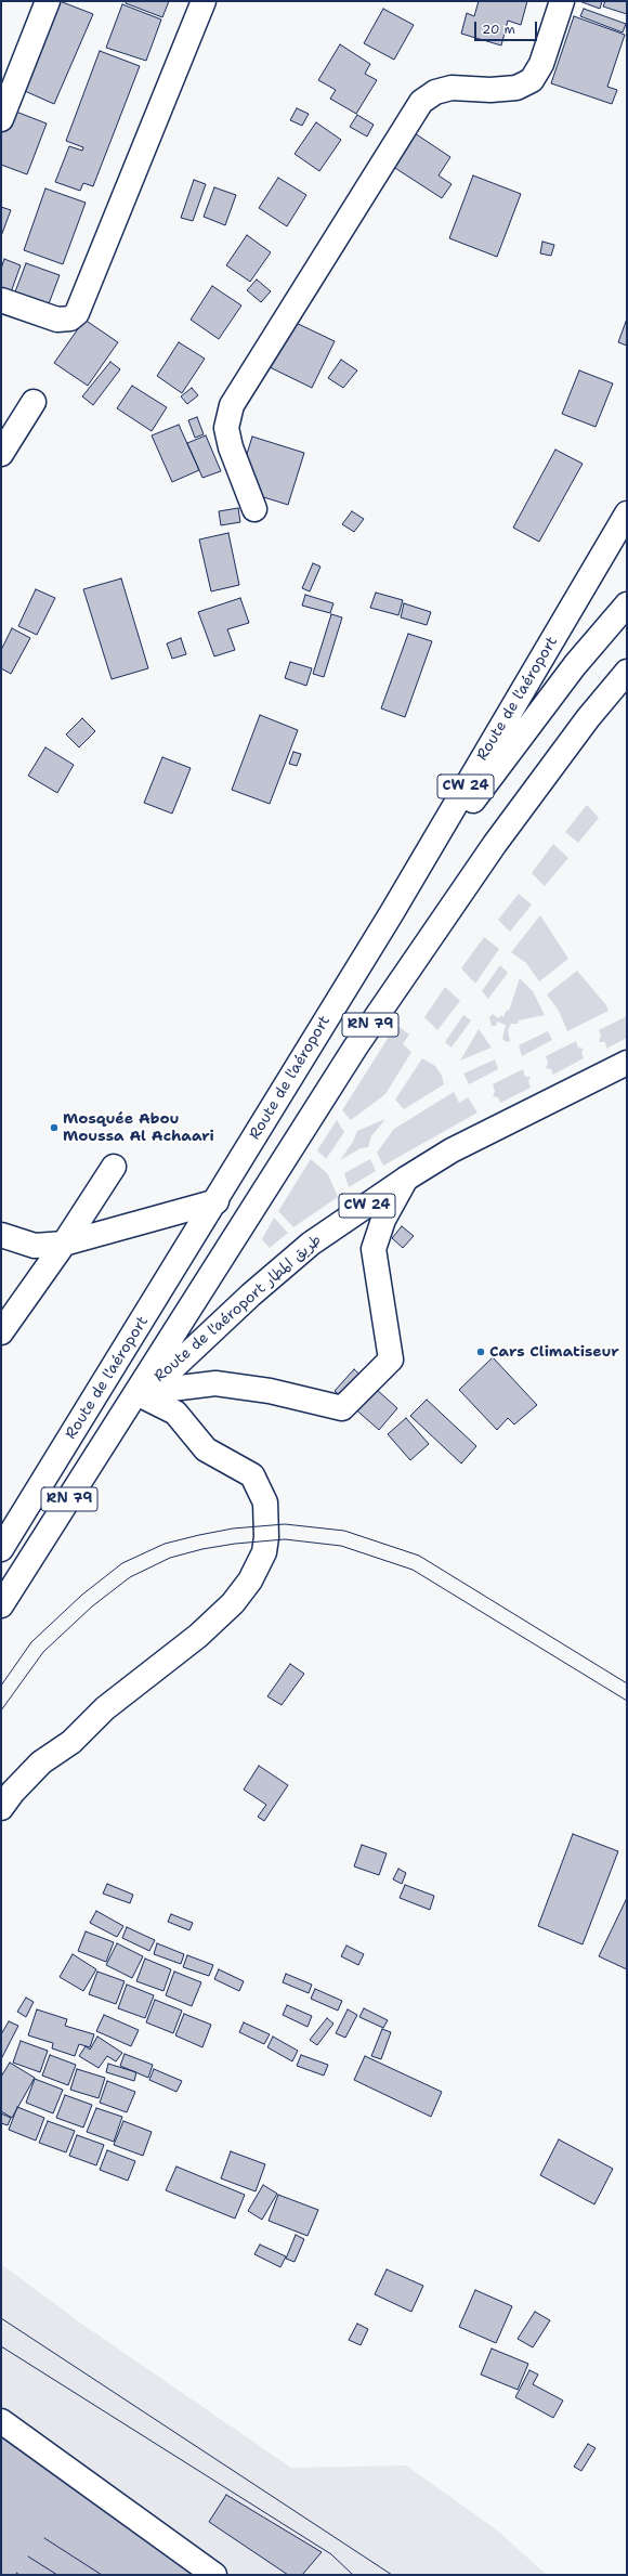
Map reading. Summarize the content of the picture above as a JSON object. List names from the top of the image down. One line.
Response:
{"streets":{"main road":["Route de l'aéroport","CW 24","RN 79","Route de l'aéroport طريق المطار"]},"crossings":[["Route de l'aéroport","RN 79"],["RN 79","Route de l'aéroport طريق المطار"]],"places":["Mosquée Abou Moussa Al Achaari","Cars Climatiseur"],"scale_bar":"20 m"}
